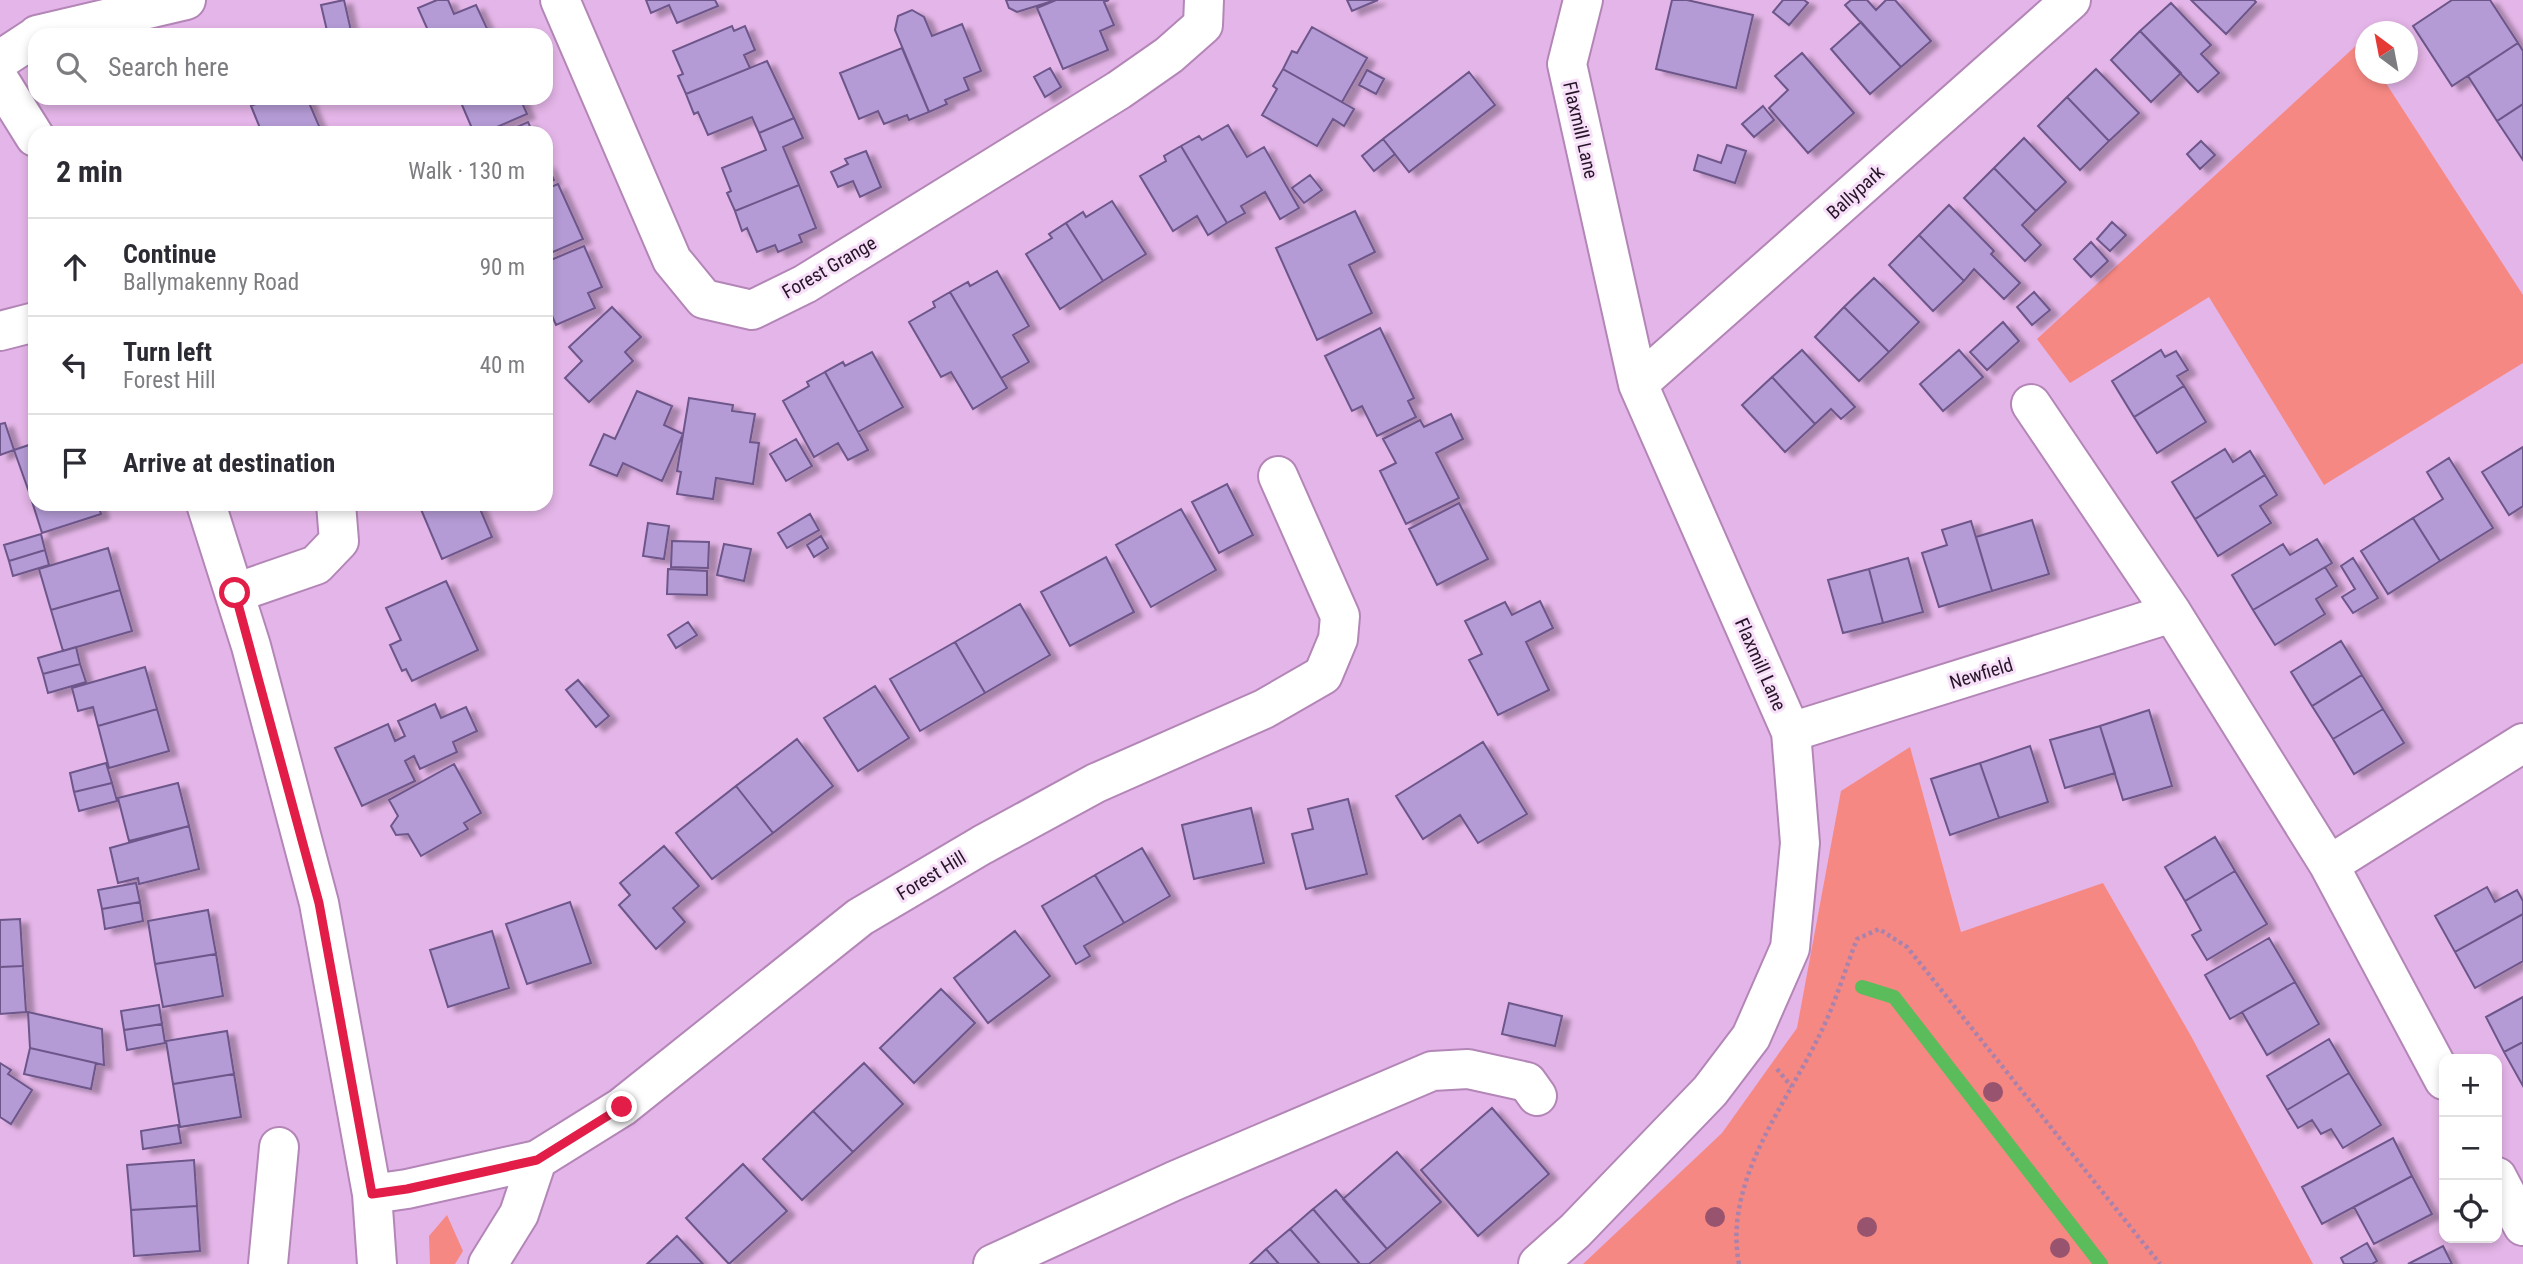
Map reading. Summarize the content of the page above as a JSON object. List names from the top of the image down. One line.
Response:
{"streets":{"street":["Flaxmill Lane","Ballypark","Forest Grange","Newfield","Forest Hill"]},"crossings":[["Flaxmill Lane","Ballypark"],["Flaxmill Lane","Newfield"]],"north":"top left","page":{"search":"Search here","heading":["2 min","Walk · 130 m"],"list":[["Continue","Ballymakenny Road","90 m"],["Turn left","Forest Hill","40 m"],"Arrive at destination"],"map_buttons":["+","−"]}}
